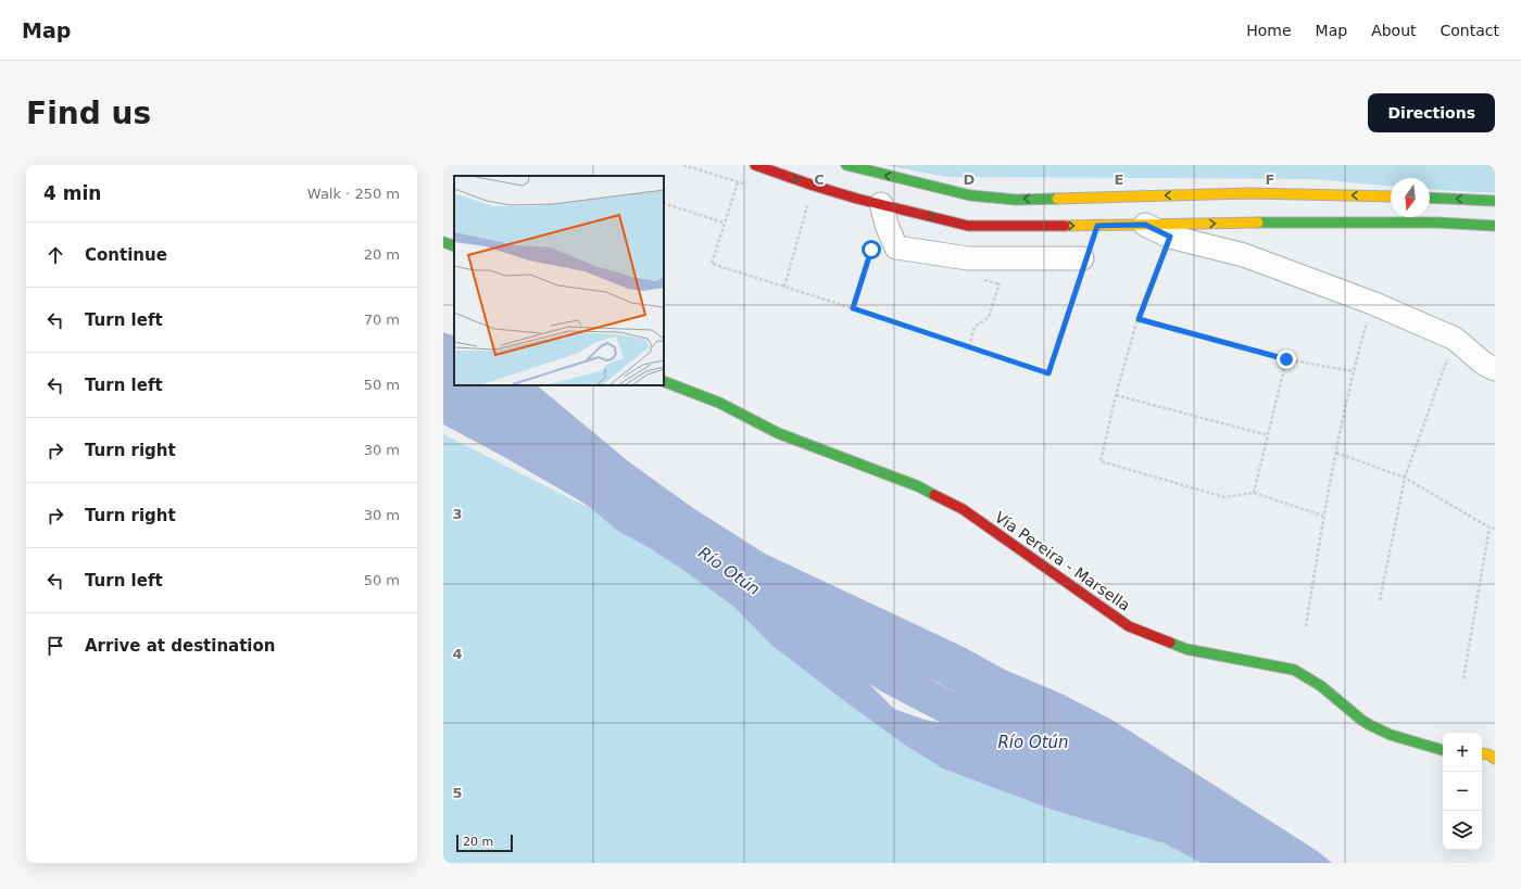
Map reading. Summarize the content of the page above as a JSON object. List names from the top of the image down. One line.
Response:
{"streets":{"main road":["Vía Pereira - Marsella"]},"water":["Río Otún"],"scale_bar":"20 m","north":"bottom","page":{"header":"Map","nav":["Home","Map","About","Contact"],"buttons":"Directions","title":"Find us","heading":["4 min","Walk · 250 m"],"list":[["Continue","20 m"],["Turn left","70 m"],["Turn left","50 m"],["Turn right","30 m"],["Turn right","30 m"],["Turn left","50 m"],"Arrive at destination"],"map_buttons":["+","−"],"scale":"20 m"},"grid":{"columns":["C","D","E","F"],"rows":["3","4","5"]}}
